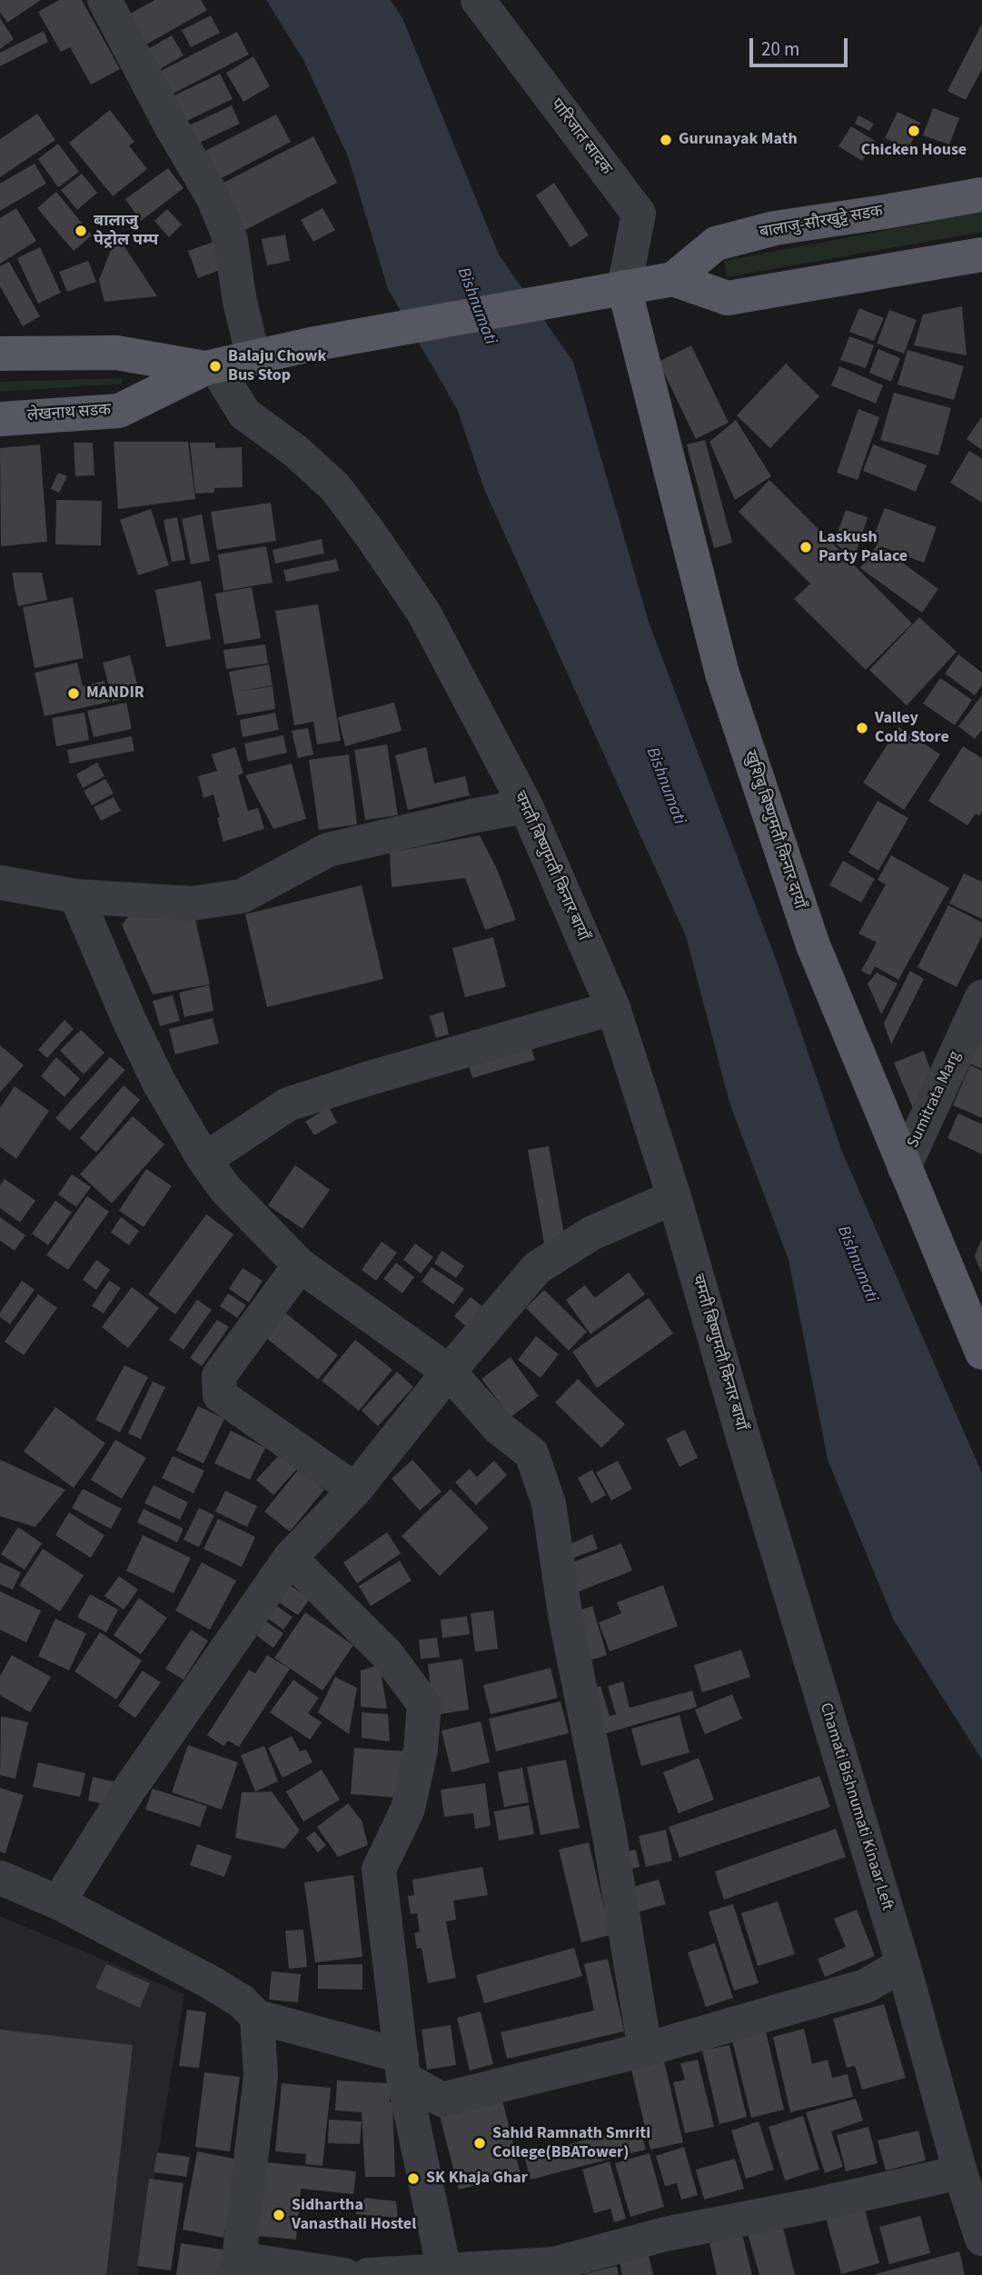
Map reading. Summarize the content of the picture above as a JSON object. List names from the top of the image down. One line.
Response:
{"streets":{"main road":["बालाजु-सौरखुट्टे सडक","लेखनाथ सडक","खुशिबु बिष्णुमती किनार दायाँ"],"street":["पारिजात सादक","चमती बिष्णुमती किनार बायाँ","Sumitrata Marg","Chamati Bishnumati Kinaar Left"]},"crossings":[["पारिजात सादक","लेखनाथ सडक"],["पारिजात सादक","खुशिबु बिष्णुमती किनार दायाँ"],["लेखनाथ सडक","खुशिबु बिष्णुमती किनार दायाँ"],["लेखनाथ सडक","चमती बिष्णुमती किनार बायाँ"],["खुशिबु बिष्णुमती किनार दायाँ","Sumitrata Marg"],["चमती बिष्णुमती किनार बायाँ","Chamati Bishnumati Kinaar Left"]],"water":["Bishnumati"],"places":["Chicken House","Gurunayak Math","बालाजु पेट्रोल पम्प","Balaju Chowk Bus Stop","Laskush Party Palace","MANDIR","Valley Cold Store","Sahid Ramnath Smriti College(BBATower)","SK Khaja Ghar","Sidhartha Vanasthali Hostel"],"scale_bar":"20 m"}
